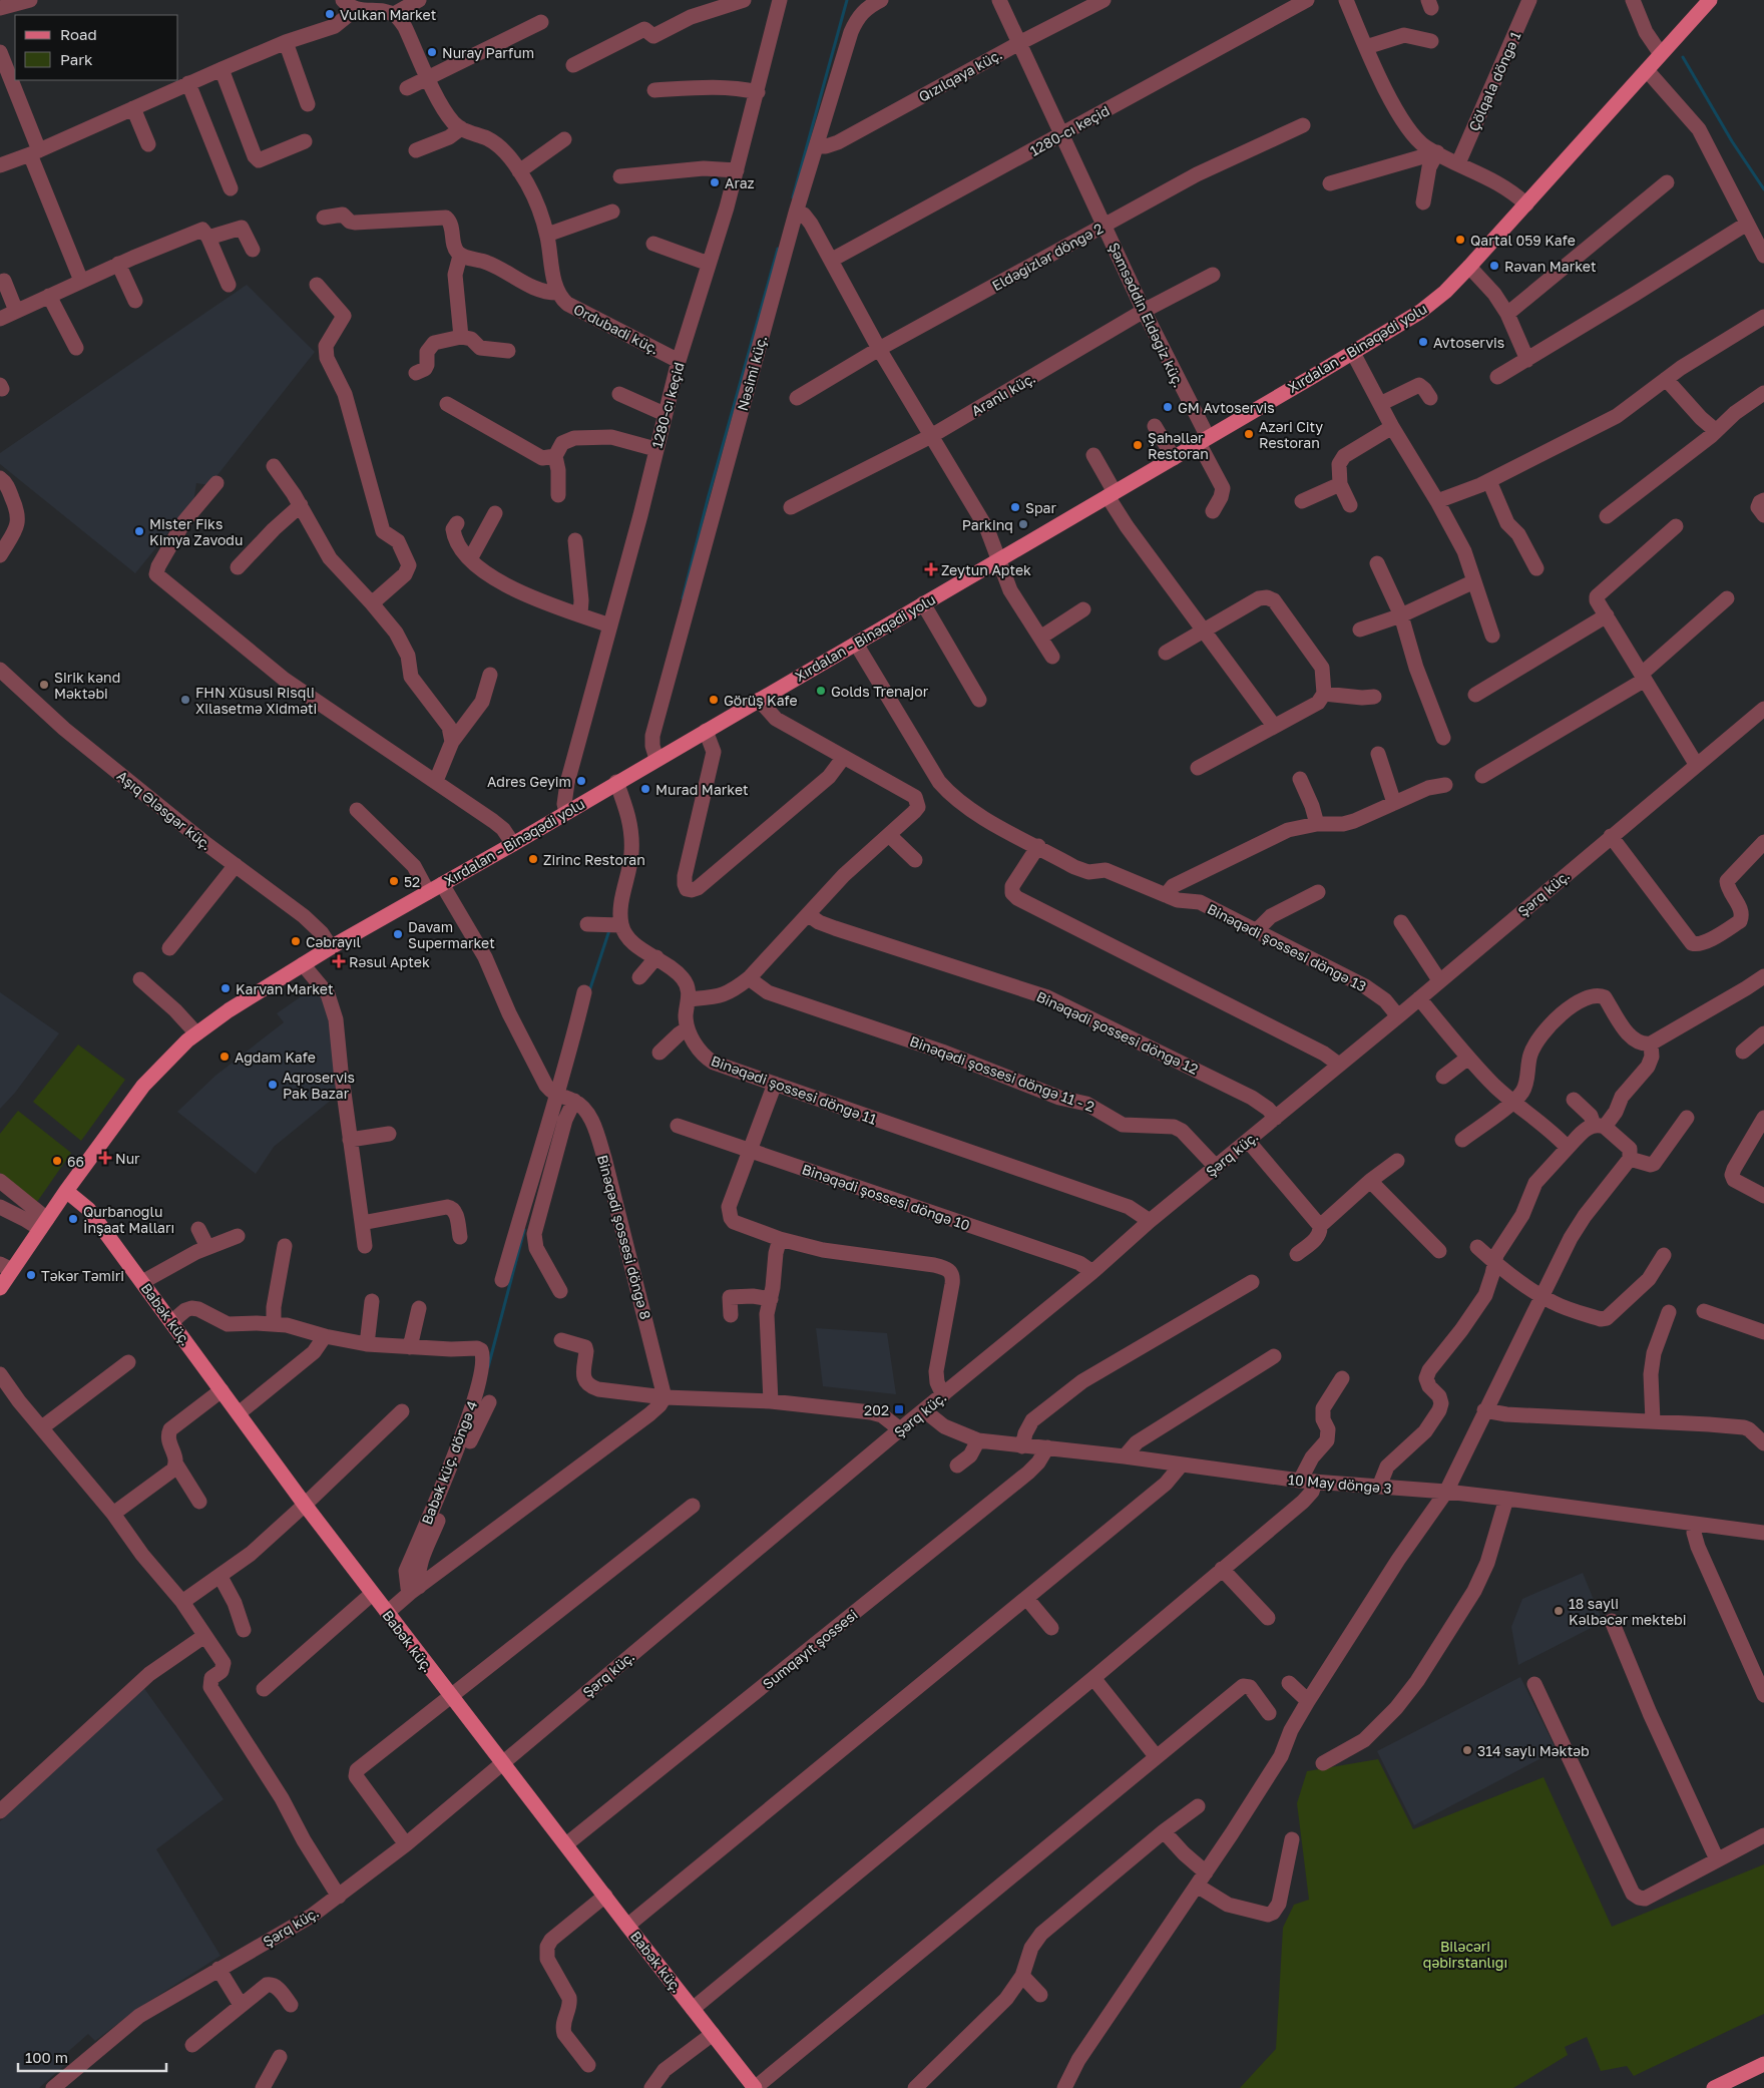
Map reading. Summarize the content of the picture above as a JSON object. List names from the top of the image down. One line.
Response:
{"streets":{"main road":["Xırdalan - Binəqədi yolu","Babək küç."],"street":["Qızılqaya küç.","Çölqala döngə 1","1280-cı keçid","Eldəgizlər döngə 2","Şəmsəddin Eldəgiz küç.","Ordubadi küç.","Nəsimi küç.","Aranlı küç.","Aşıq Ələsgər küç.","Şərq küç.","Binəqədi şossesi döngə 13","Binəqədi şossesi döngə 12","Binəqədi şossesi döngə 11 - 2","Binəqədi şossesi döngə 11","Binəqədi şossesi döngə 10","Binəqədi şossesi döngə 8","Babək küç. döngə 4","10 May döngə 3","Sumqayıt şossesi"]},"crossings":[["Qızılqaya küç.","Şəmsəddin Eldəgiz küç."],["Qızılqaya küç.","Nəsimi küç."],["1280-cı keçid","Şəmsəddin Eldəgiz küç."],["1280-cı keçid","Ordubadi küç."],["1280-cı keçid","Xırdalan - Binəqədi yolu"],["Eldəgizlər döngə 2","Şəmsəddin Eldəgiz küç."],["Şəmsəddin Eldəgiz küç.","Xırdalan - Binəqədi yolu"],["Şəmsəddin Eldəgiz küç.","Aranlı küç."],["Xırdalan - Binəqədi yolu","Nəsimi küç."],["Xırdalan - Binəqədi yolu","Aşıq Ələsgər küç."],["Xırdalan - Binəqədi yolu","Binəqədi şossesi döngə 13"],["Xırdalan - Binəqədi yolu","Binəqədi şossesi döngə 8"],["Xırdalan - Binəqədi yolu","Babək küç."],["Şərq küç.","Binəqədi şossesi döngə 13"],["Şərq küç.","Binəqədi şossesi döngə 12"],["Şərq küç.","Binəqədi şossesi döngə 11 - 2"],["Şərq küç.","Binəqədi şossesi döngə 11"],["Şərq küç.","Binəqədi şossesi döngə 10"],["Şərq küç.","Babək küç."],["Şərq küç.","10 May döngə 3"],["Babək küç.","Babək küç. döngə 4"],["Babək küç.","Sumqayıt şossesi"],["10 May döngə 3","Sumqayıt şossesi"]],"parks":["Biləcəri qəbirstanlığı"],"places":{"other":["Vulkan Market","Nuray Parfum","Araz","Qartal 059 Kafe","Rəvan Market","Avtoservis","GM Avtoservis","Azəri City Restoran","Şahəllər Restoran","Spar","Parkinq","Mister Fiks Kimya Zavodu","Sirik kənd Məktəbi","Golds Trenajor","FHN Xüsusi Risqli Xilasetmə Xidməti","Görüş Kafe","Adres Geyim","Murad Market","Zirinc Restoran","52","Davam Supermarket","Cəbrayıl","Karvan Market","Ağdam Kafe","Aqroservis Pak Bazar","66","Qurbanoğlu İnşaat Malları","Təkər Təmiri","18 sayli Kəlbəcər mektebi","314 saylı Məktəb"],"health":["Zeytun Aptek","Rəsul Aptek","Nur"],"transit":["202"]},"legend":["Road","Park"],"scale_bar":"100 m"}
